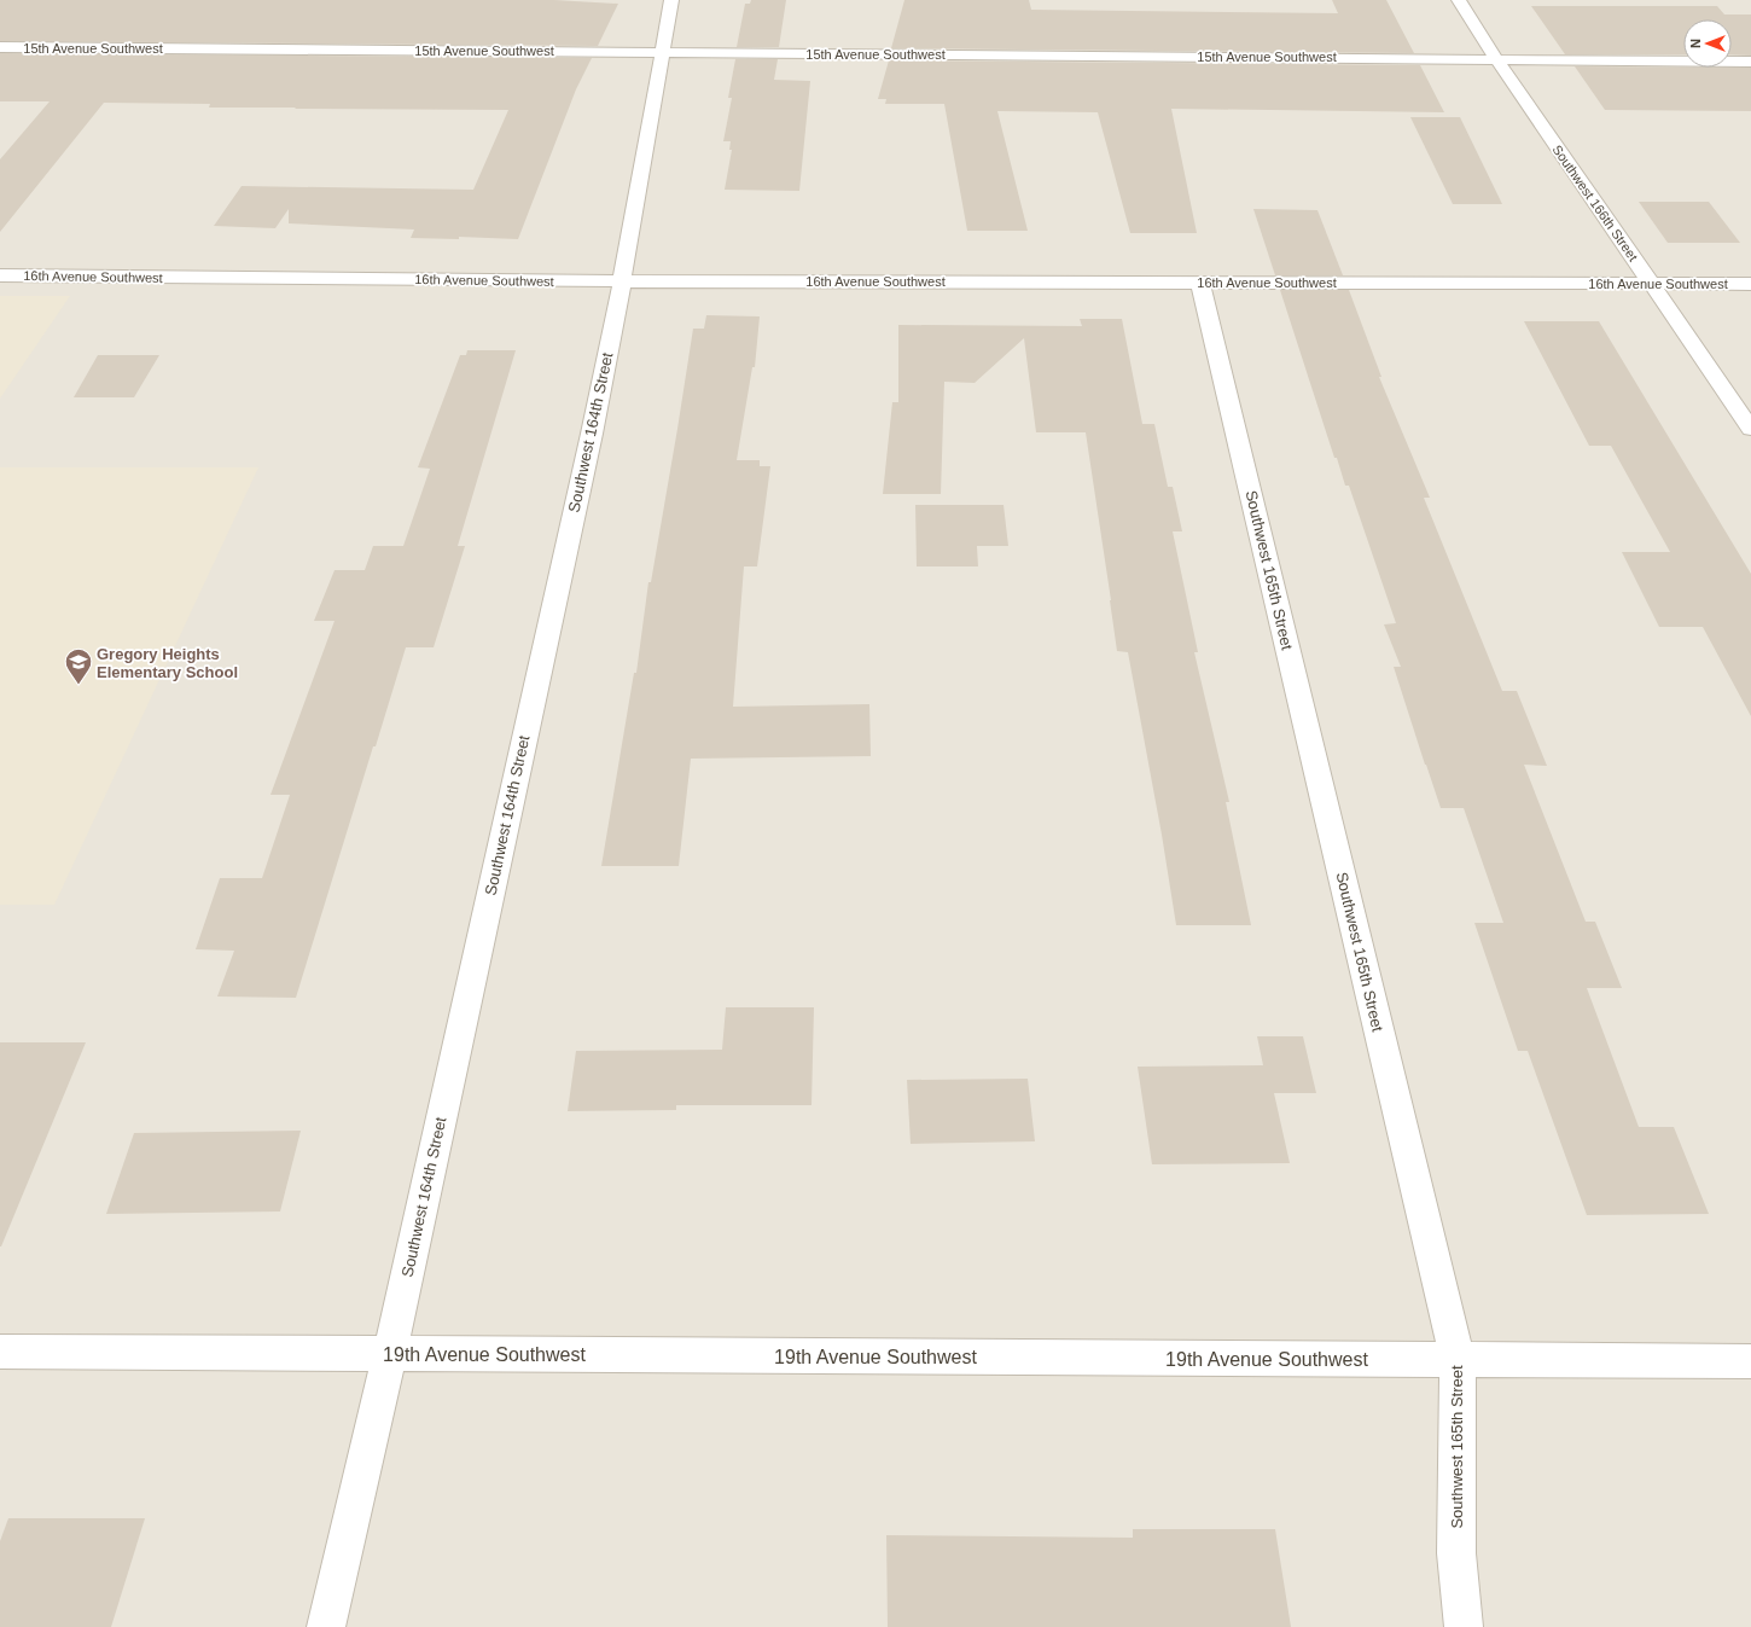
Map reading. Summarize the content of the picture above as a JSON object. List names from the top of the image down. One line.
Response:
{"streets":{"street":["15th Avenue Southwest","Southwest 166th Street","16th Avenue Southwest","Southwest 164th Street","Southwest 165th Street","19th Avenue Southwest"]},"crossings":[["15th Avenue Southwest","Southwest 166th Street"],["15th Avenue Southwest","Southwest 164th Street"],["Southwest 166th Street","16th Avenue Southwest"],["16th Avenue Southwest","Southwest 164th Street"],["16th Avenue Southwest","Southwest 165th Street"],["Southwest 164th Street","19th Avenue Southwest"],["Southwest 165th Street","19th Avenue Southwest"]],"places":{"school or university":["Gregory Heights Elementary School"]},"north":"left"}
